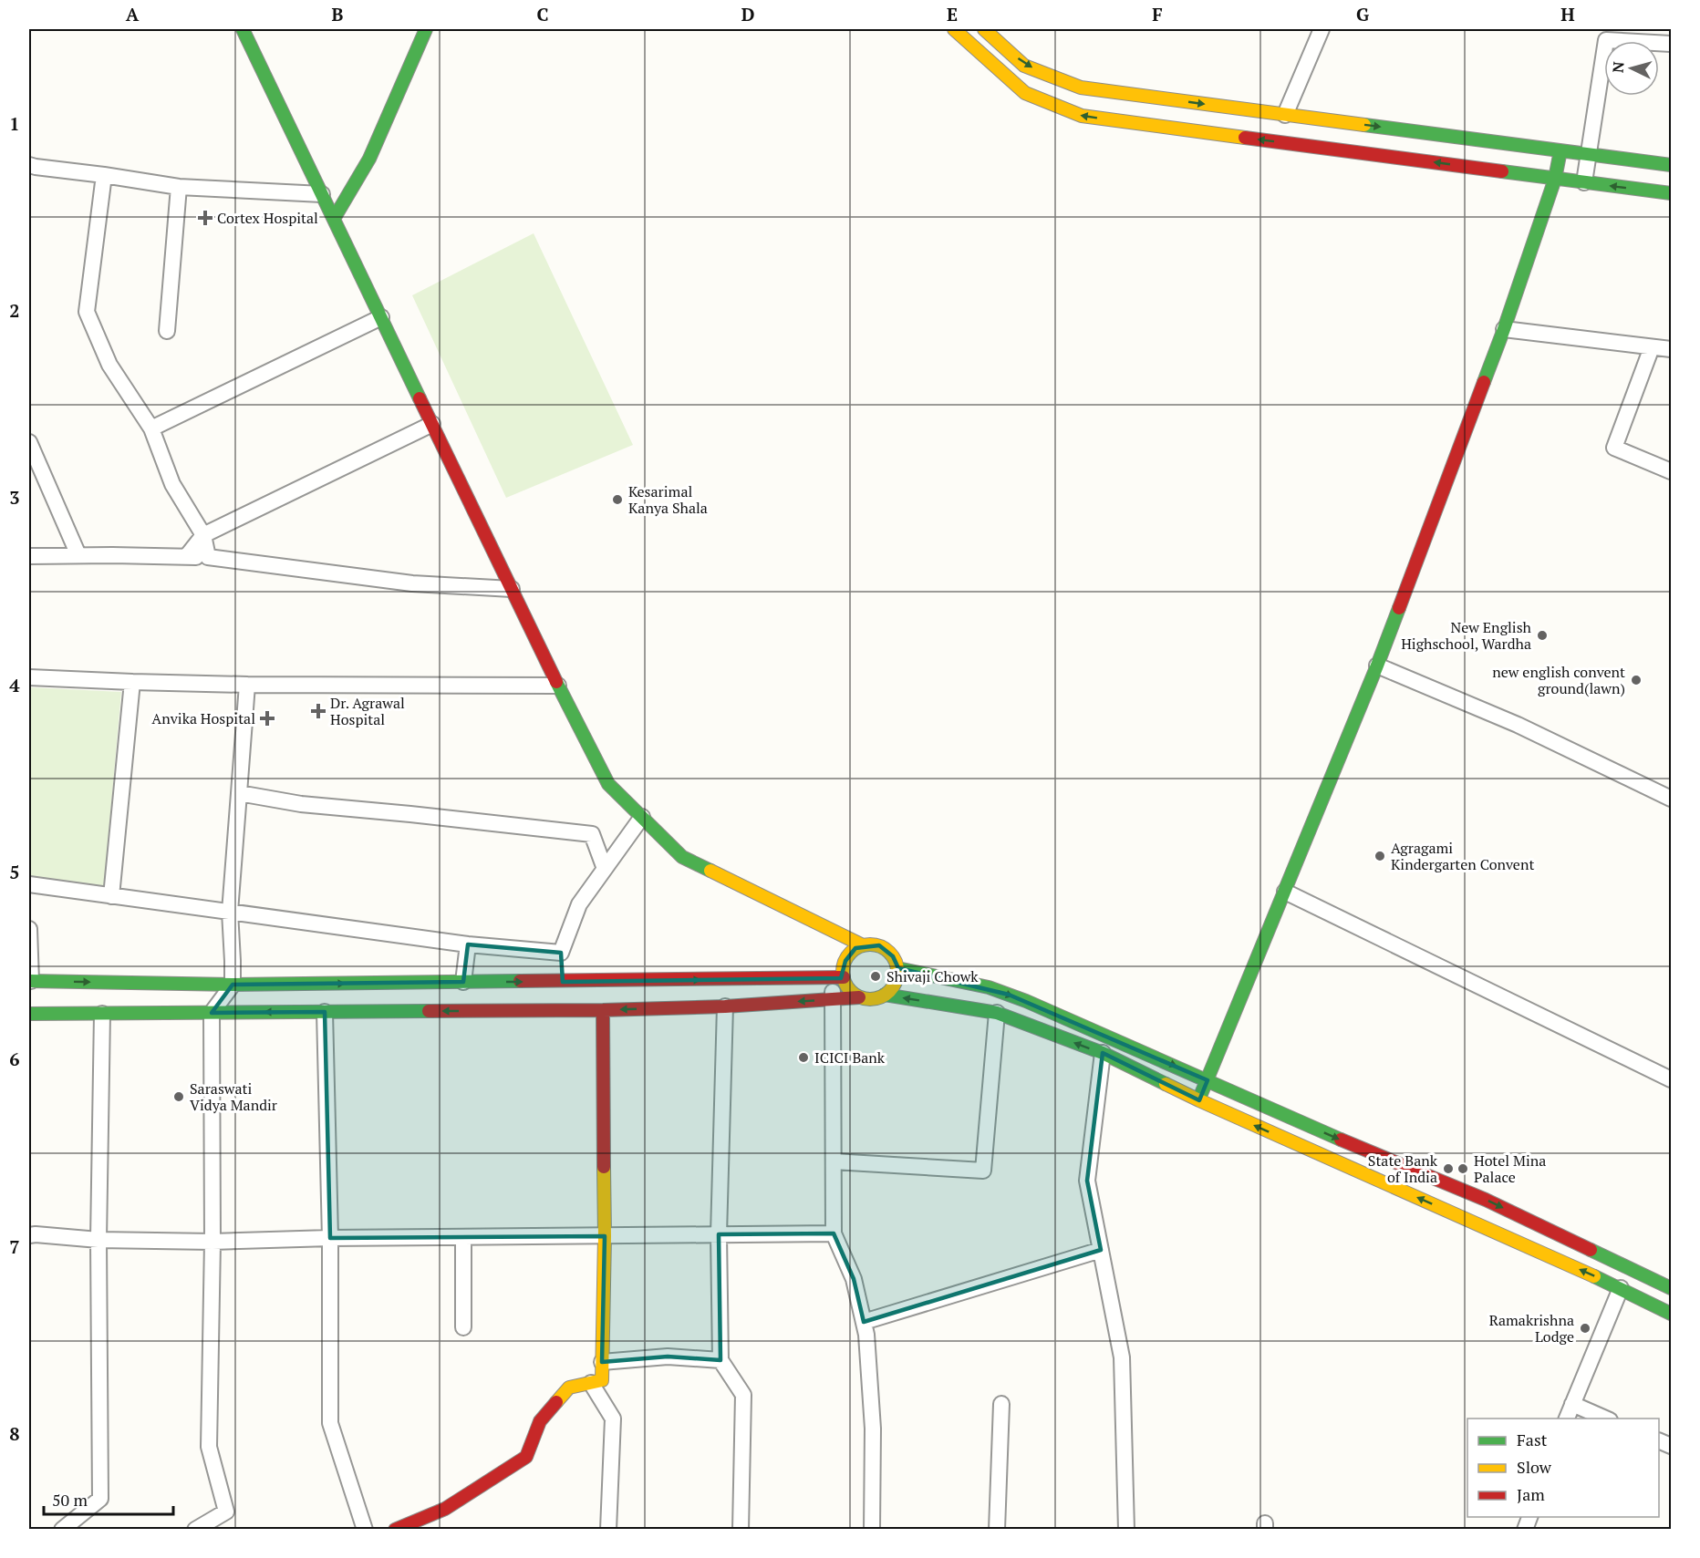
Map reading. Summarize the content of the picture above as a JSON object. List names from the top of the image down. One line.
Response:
{"places":{"health":["Cortex Hospital","Dr. Agrawal Hospital","Anvika Hospital"],"other":["Kesarimal Kanya Shala","New English Highschool, Wardha","new english convent ground(lawn)","Agragami Kindergarten Convent","Shivaji Chowk","ICICI Bank","Saraswati Vidya Mandir","State Bank of India","Hotel Mina Palace","Ramakrishna Lodge"]},"legend":["Fast","Slow","Jam"],"scale_bar":"50 m","north":"left","grid":{"columns":["A","B","C","D","E","F","G","H"],"rows":["1","2","3","4","5","6","7","8"]}}
